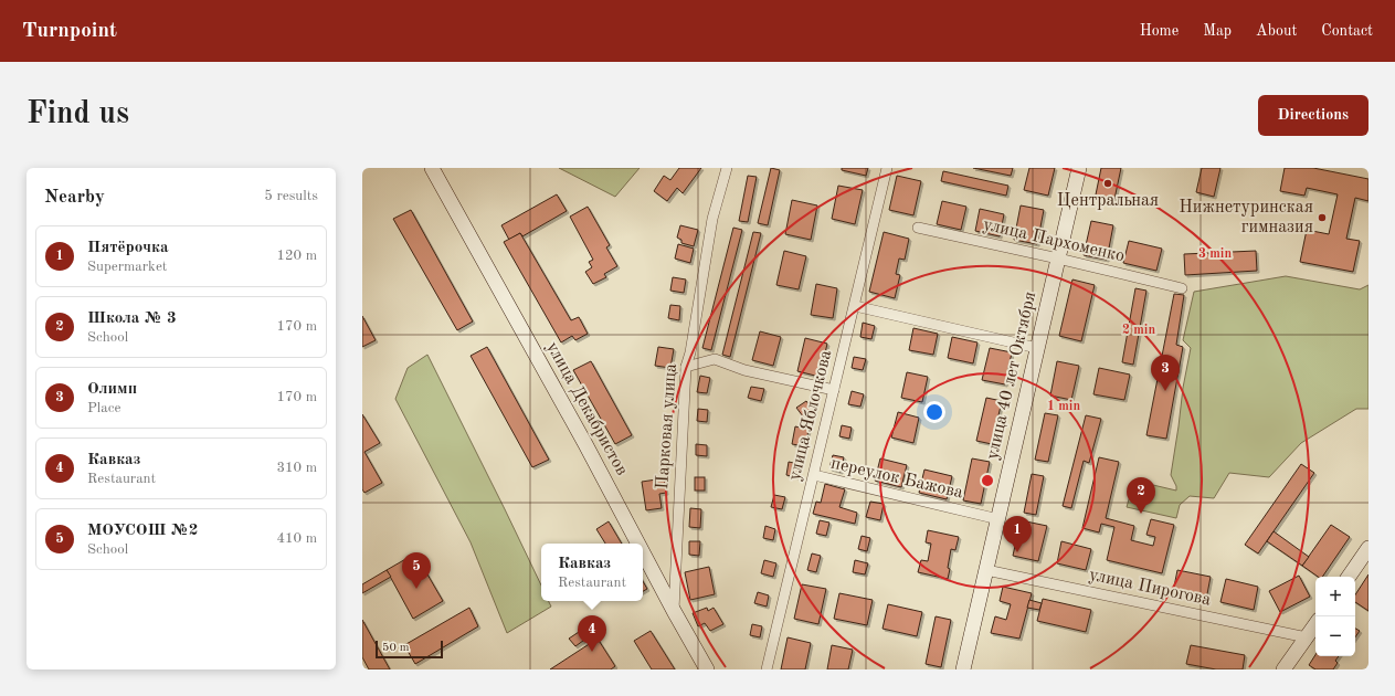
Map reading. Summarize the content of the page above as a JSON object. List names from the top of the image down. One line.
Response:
{"streets":{"street":["улица Пархоменко","улица 40 лет Октября","улица Декабристов","улица Яблочкова","Парковая улица","переулок Бажова","улица Пирогова"]},"crossings":[["улица Пархоменко","улица 40 лет Октября"],["улица 40 лет Октября","переулок Бажова"],["улица 40 лет Октября","улица Пирогова"],["улица Декабристов","Парковая улица"],["улица Яблочкова","переулок Бажова"]],"places":["Центральная","Нижнетуринская гимназия"],"scale_bar":"50 m","page":{"header":"Turnpoint","nav":["Home","Map","About","Contact"],"buttons":"Directions","title":"Find us","heading":["Nearby","5 results"],"list":[{"mark":"1","name":"Пятёрочка","note":"Supermarket","value":"120 m"},{"mark":"2","name":"Школа № 3","note":"School","value":"170 m"},{"mark":"3","name":"Олимп","note":"Place","value":"170 m"},{"mark":"4","name":"Кавказ","note":"Restaurant","value":"310 m"},{"mark":"5","name":"МОУСОШ №2","note":"School","value":"410 m"}],"pins":["3","2","1","5","4"],"popup":["Кавказ","Restaurant"],"map_buttons":["+","−"],"scale":"50 m"},"rings":["3 min","2 min","1 min"]}
